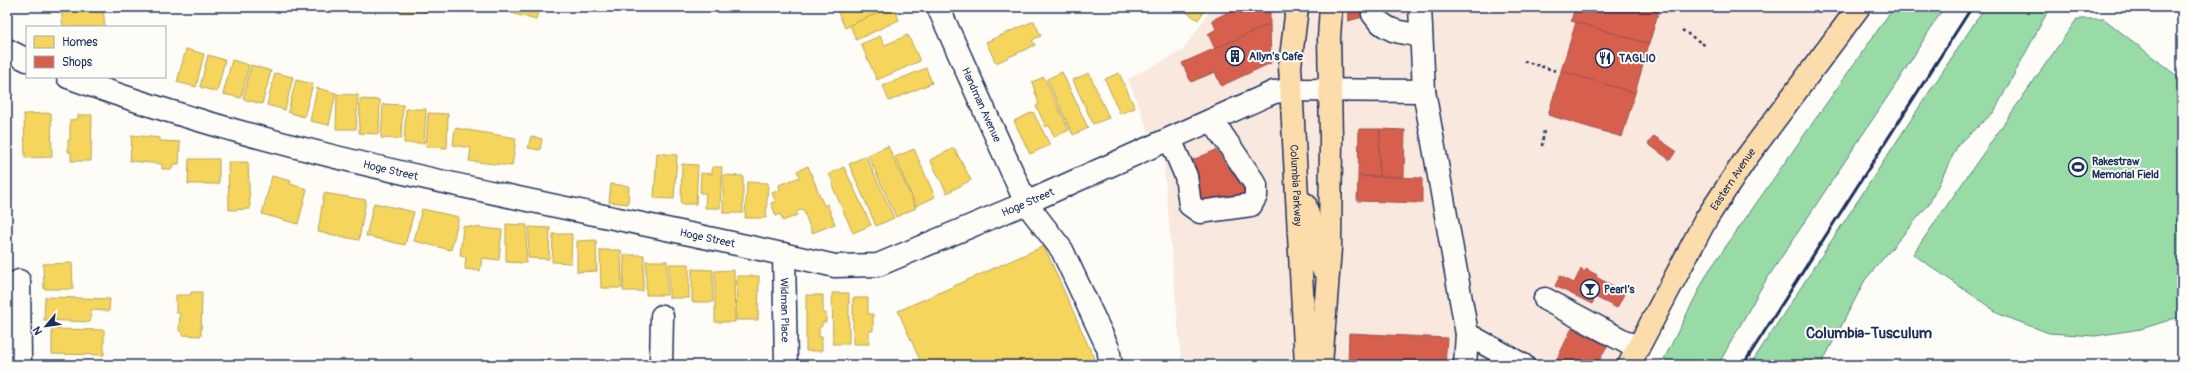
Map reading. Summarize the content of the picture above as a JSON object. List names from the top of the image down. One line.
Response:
{"streets":{"main road":["Eastern Avenue","Columbia Parkway"],"street":["Handman Avenue","Hoge Street","Widman Place"]},"crossings":[["Handman Avenue","Hoge Street"],["Hoge Street","Columbia Parkway"],["Hoge Street","Widman Place"]],"districts":["Columbia-Tusculum"],"places":{"building":["Allyn's Cafe"],"restaurant":["TAGLIO"],"sports":["Rakestraw Memorial Field"],"bar":["Pearl’s"]},"legend":["Homes","Shops"],"north":"bottom left"}
